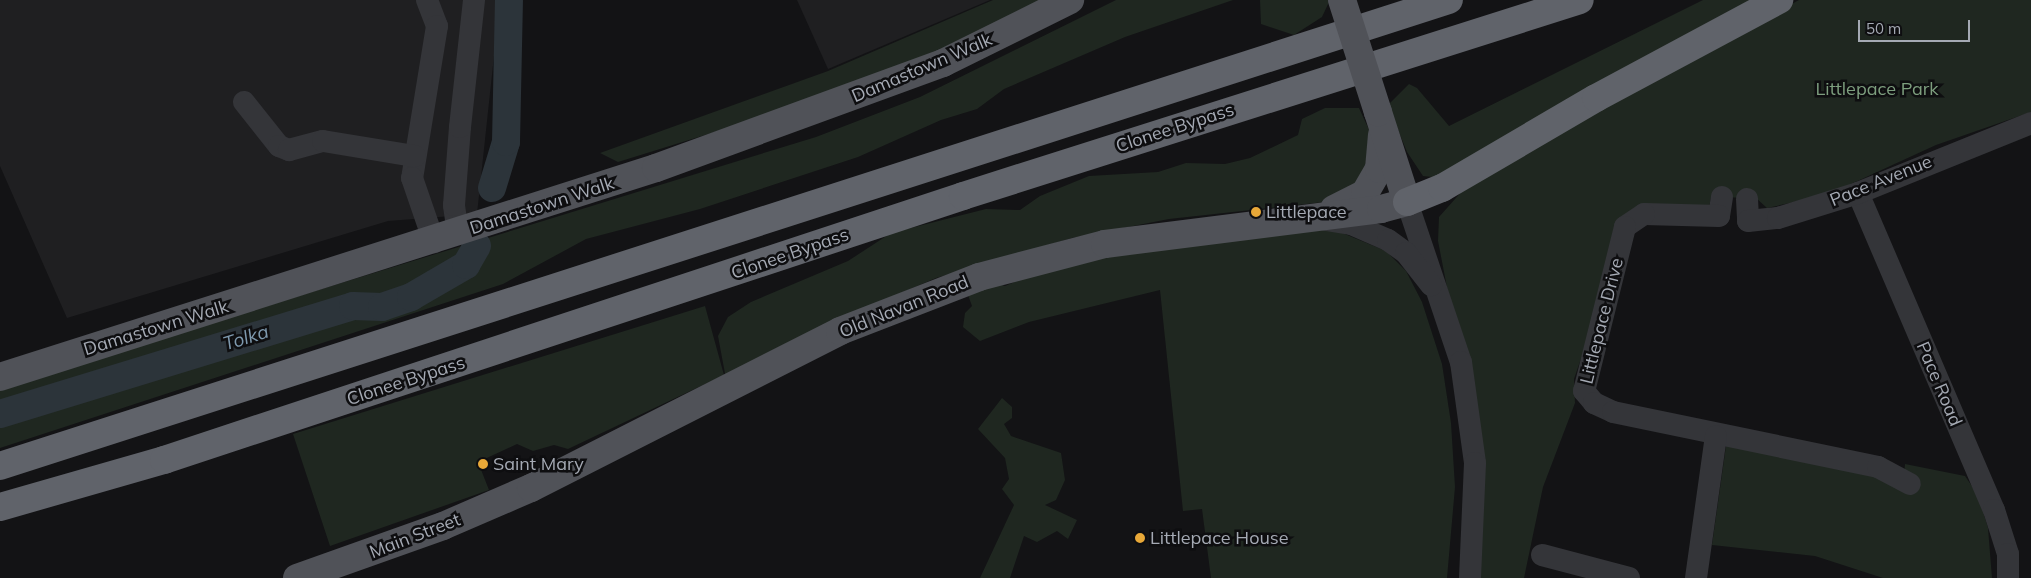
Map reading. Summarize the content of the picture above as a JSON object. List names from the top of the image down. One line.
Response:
{"streets":{"highway":["Clonee Bypass"],"main road":["Damastown Walk","Old Navan Road","Main Street"],"street":["Pace Avenue","Littlepace Drive","Pace Road"]},"crossings":[["Pace Avenue","Pace Road"],["Old Navan Road","Main Street"]],"water":["Tolka"],"parks":["Littlepace Park"],"places":["Littlepace","Saint Mary","Littlepace House"],"scale_bar":"50 m"}
